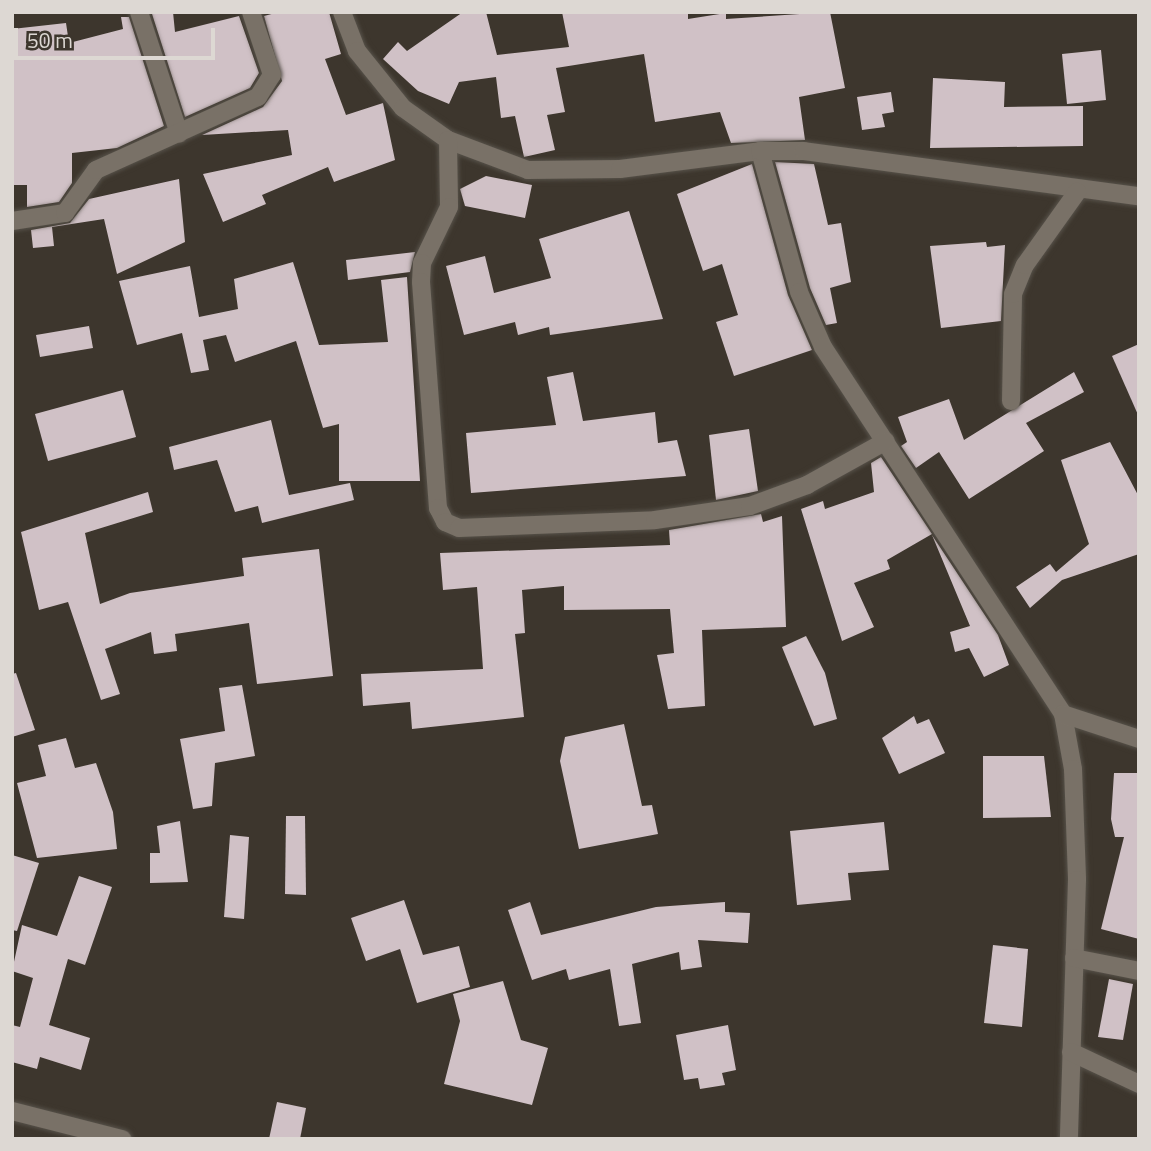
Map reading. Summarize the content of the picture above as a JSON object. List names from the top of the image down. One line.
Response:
{"scale_bar":"50 m"}
